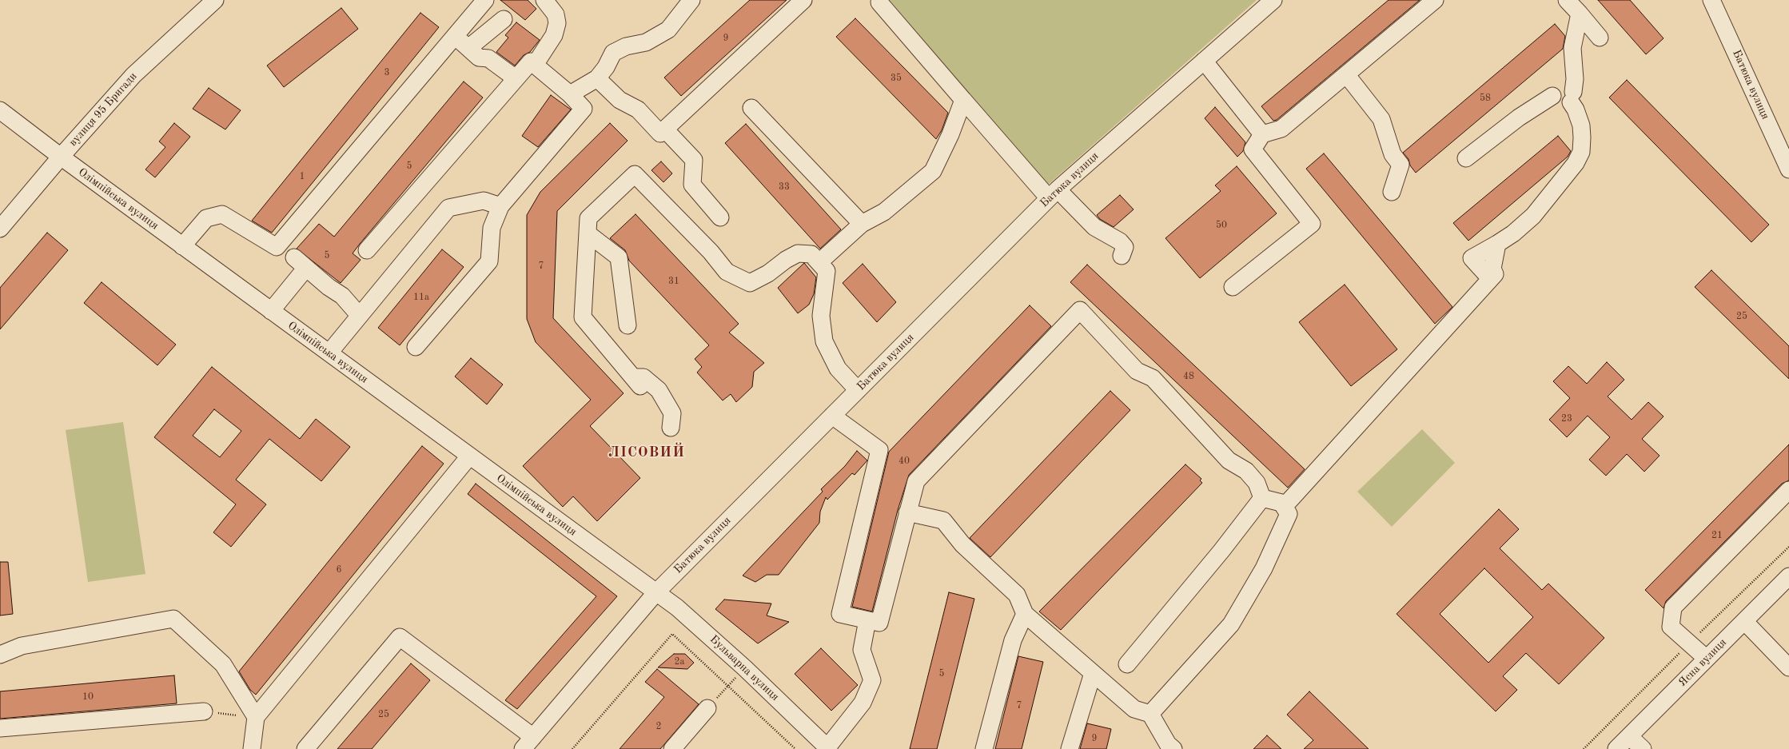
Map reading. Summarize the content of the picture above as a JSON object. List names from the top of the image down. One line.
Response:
{"streets":{"street":["Батюка вулиця","вулиця 95 Бригади","Олімпійська вулиця","Ясна вулиця","Бульварна вулиця"]},"crossings":[["Батюка вулиця","Олімпійська вулиця"],["Батюка вулиця","Бульварна вулиця"],["вулиця 95 Бригади","Олімпійська вулиця"],["Олімпійська вулиця","Бульварна вулиця"]],"districts":["ЛІСОВИЙ"],"house_numbers":["9","3","35","58","5","1","33","50","5","7","31","11а","25","48","23","40","21","6","2а","5","10","7","25","2","9"]}
